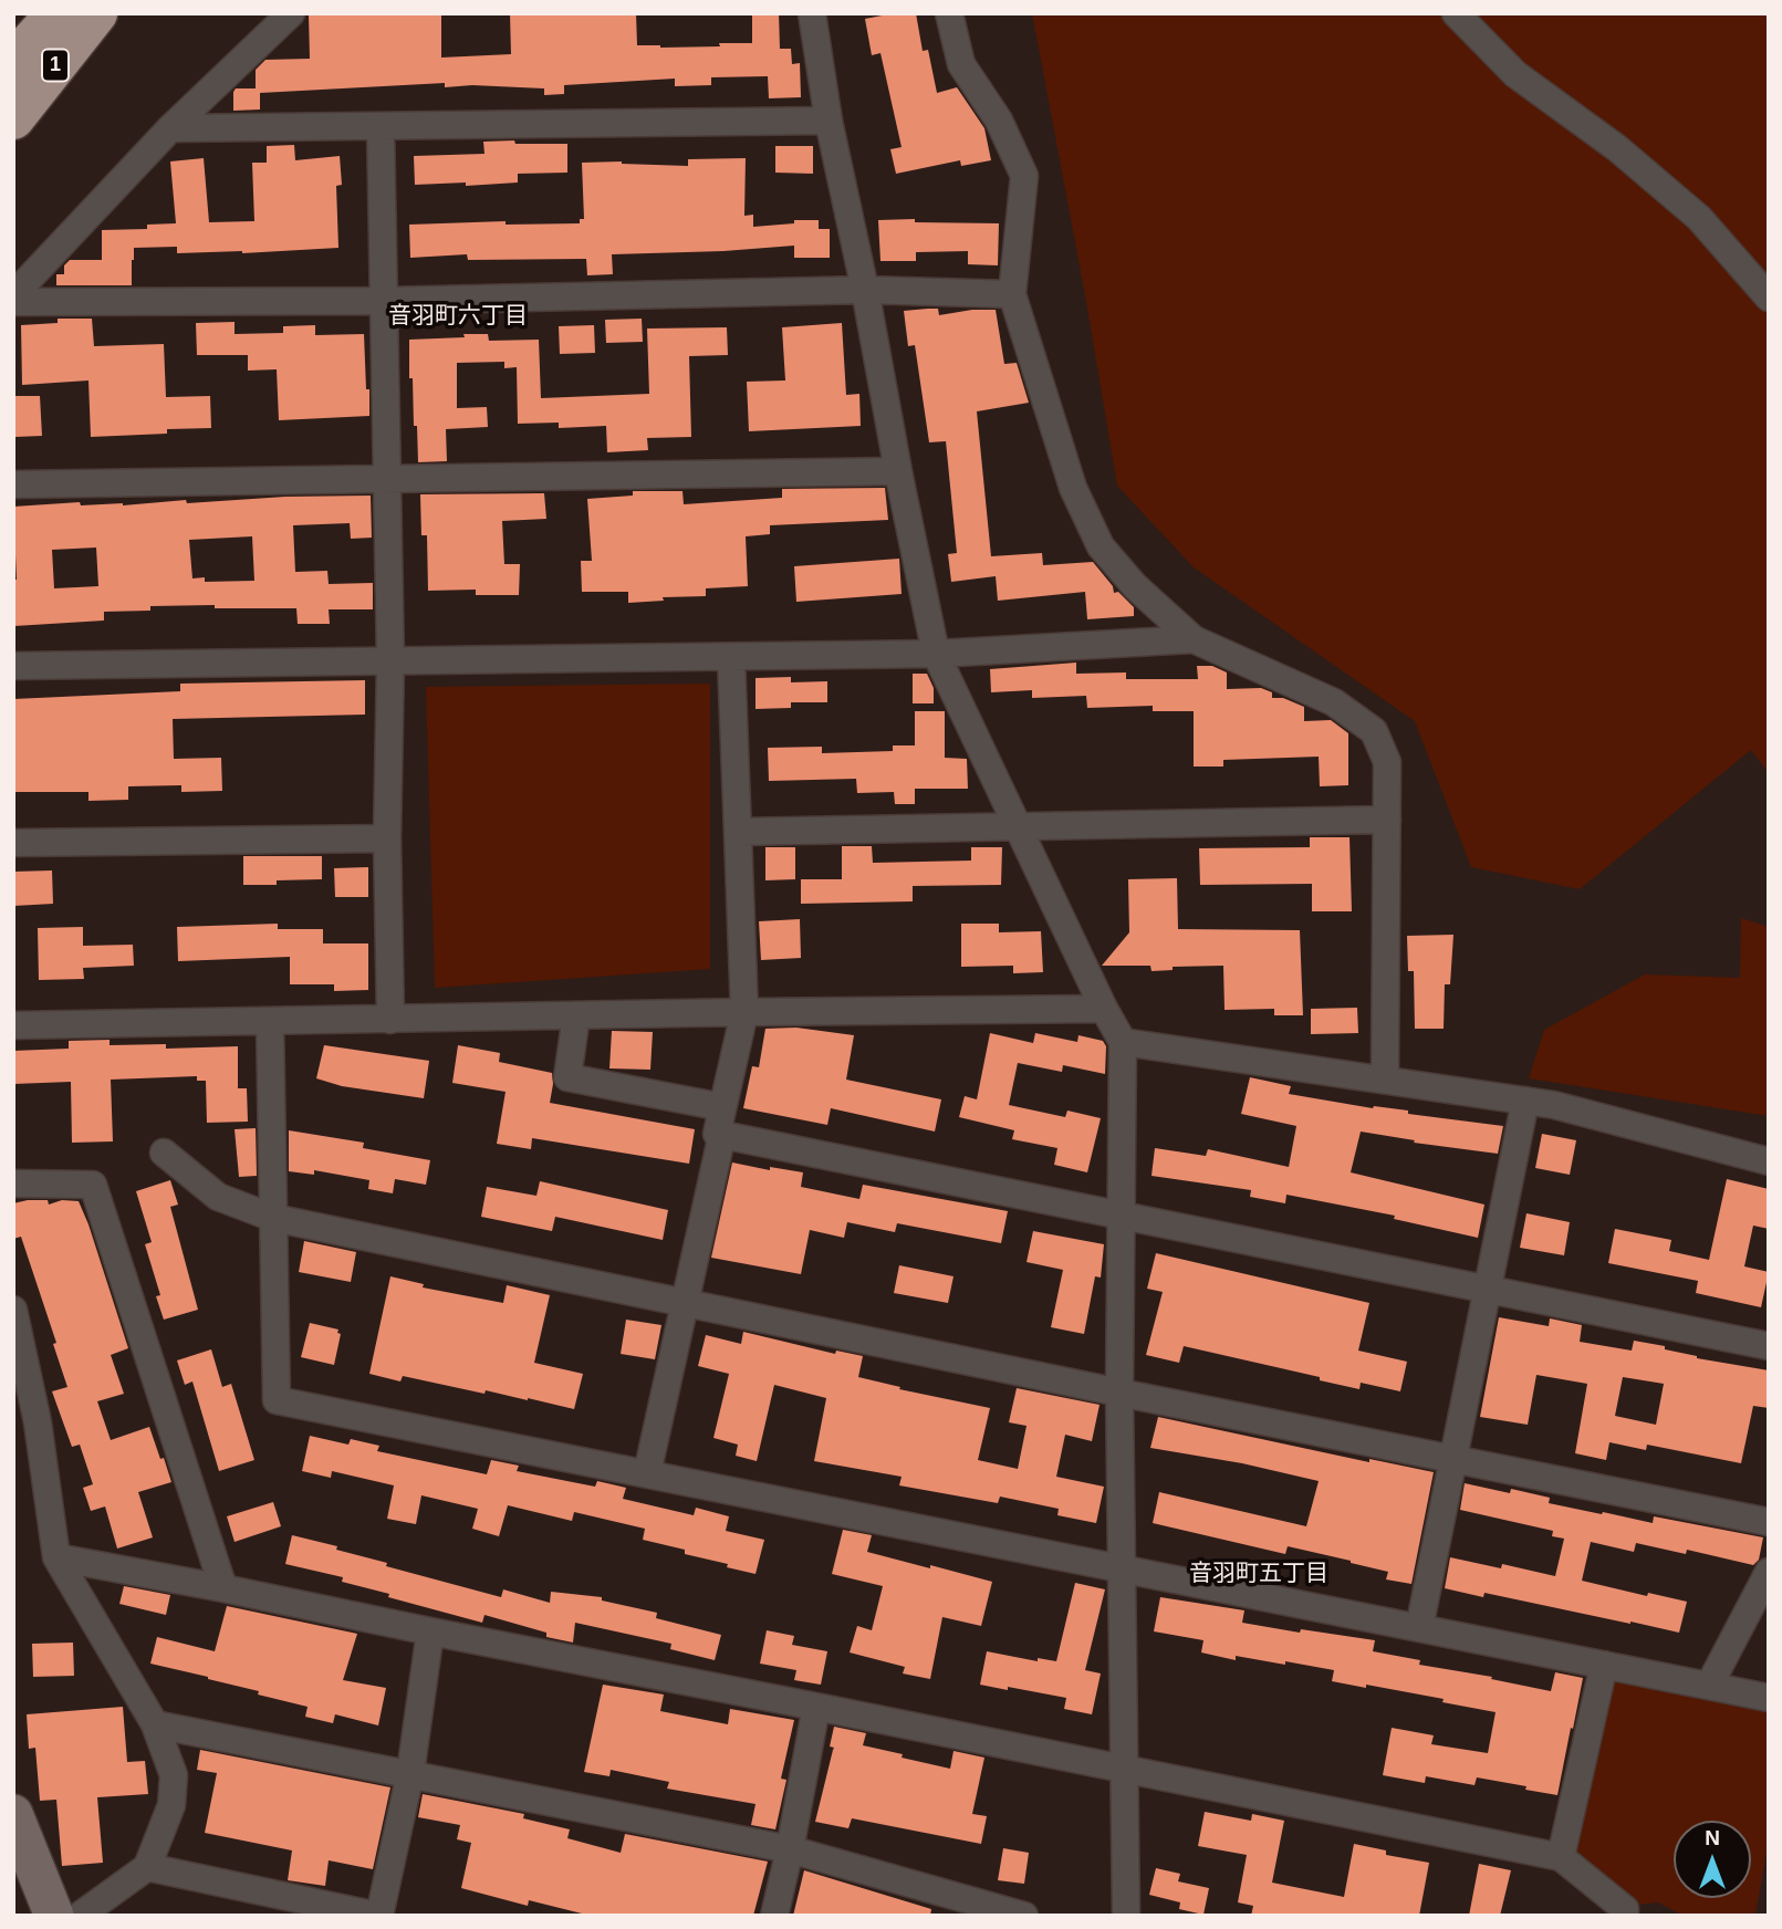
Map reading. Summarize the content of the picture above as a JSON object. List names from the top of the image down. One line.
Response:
{"streets":{"highway":["1"]},"districts":["音羽町六丁目","音羽町五丁目"],"north":"top"}
